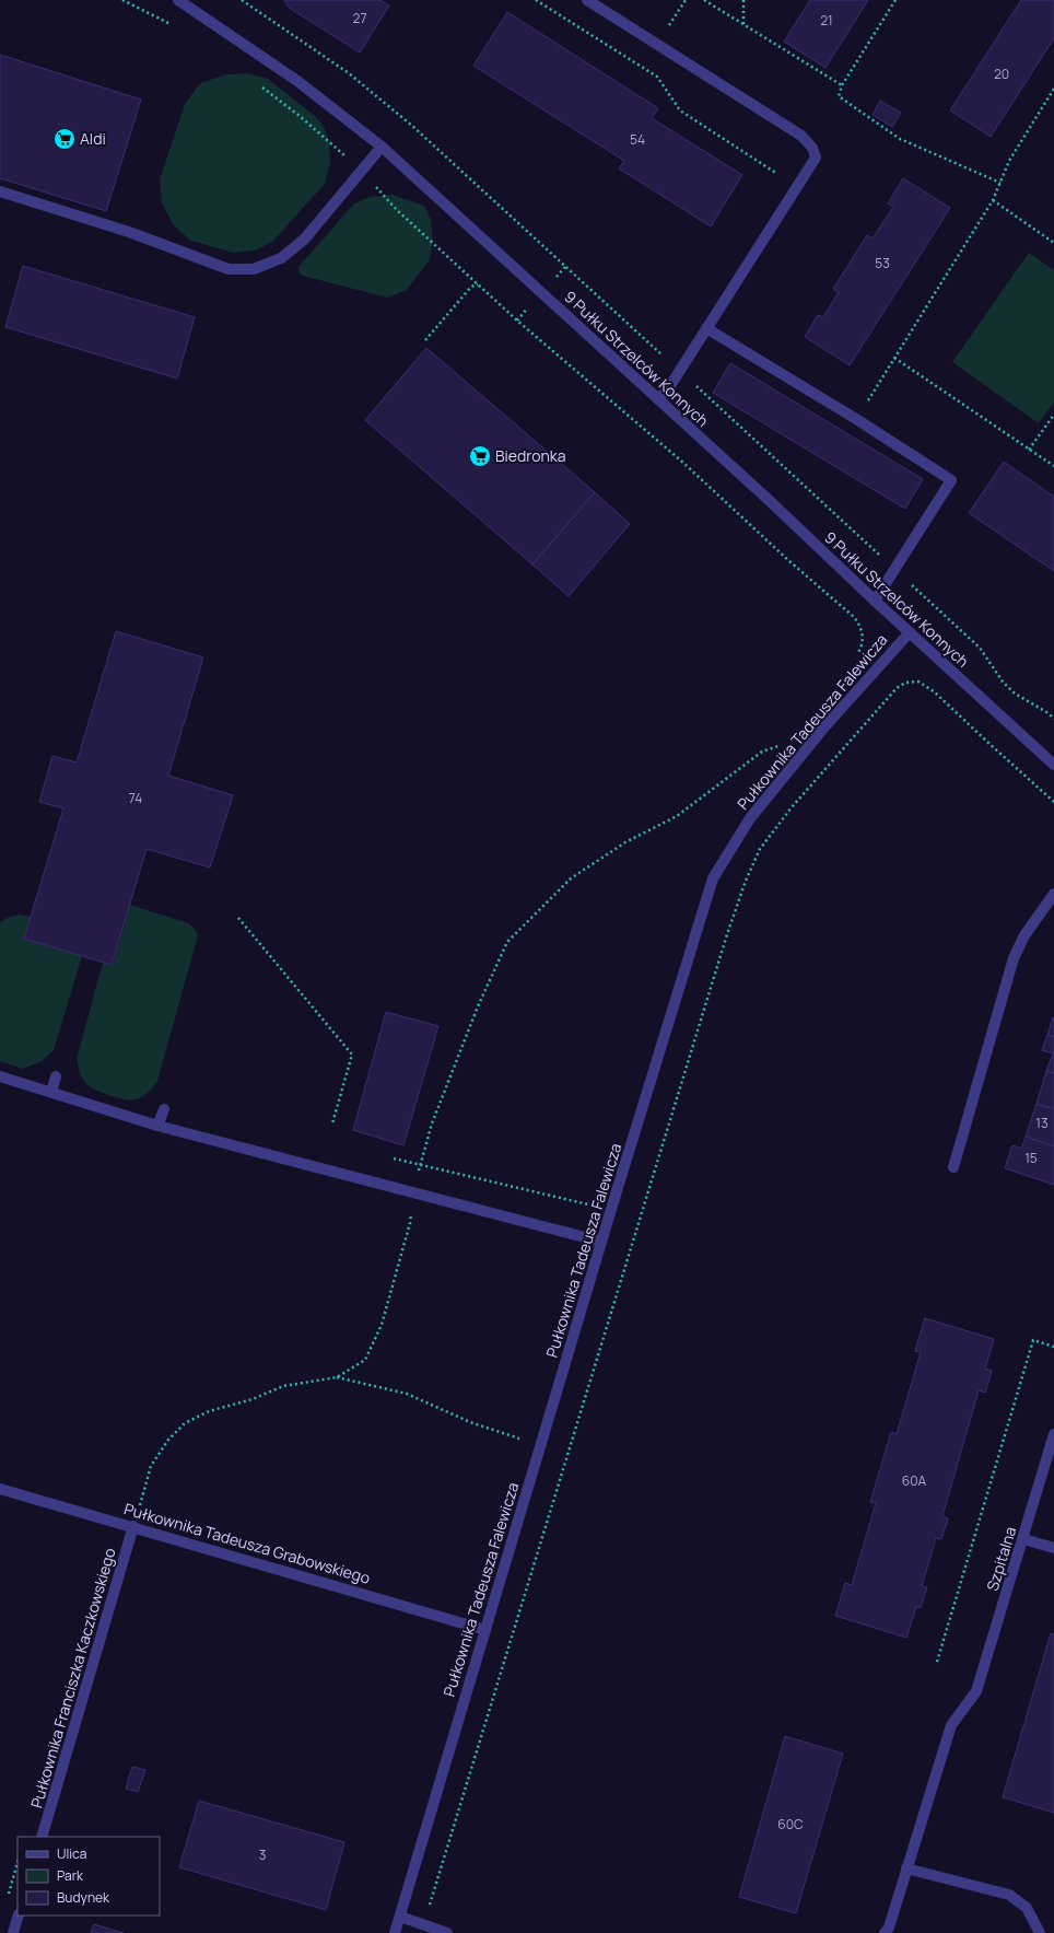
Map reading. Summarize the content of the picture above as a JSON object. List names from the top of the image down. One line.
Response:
{"streets":{"street":["9 Pułku Strzelców Konnych","Pułkownika Tadeusza Falewicza","Pułkownika Tadeusza Grabowskiego","Szpitalna","Pułkownika Franciszka Kaczkowskiego"]},"crossings":[["9 Pułku Strzelców Konnych","Pułkownika Tadeusza Falewicza"],["Pułkownika Tadeusza Falewicza","Pułkownika Tadeusza Grabowskiego"],["Pułkownika Tadeusza Grabowskiego","Pułkownika Franciszka Kaczkowskiego"]],"places":{"supermarket":["Aldi","Biedronka"]},"house_numbers":["27","21","20","54","53","74","13","15","60A","60C","3"],"legend":["Ulica","Park","Budynek"]}
